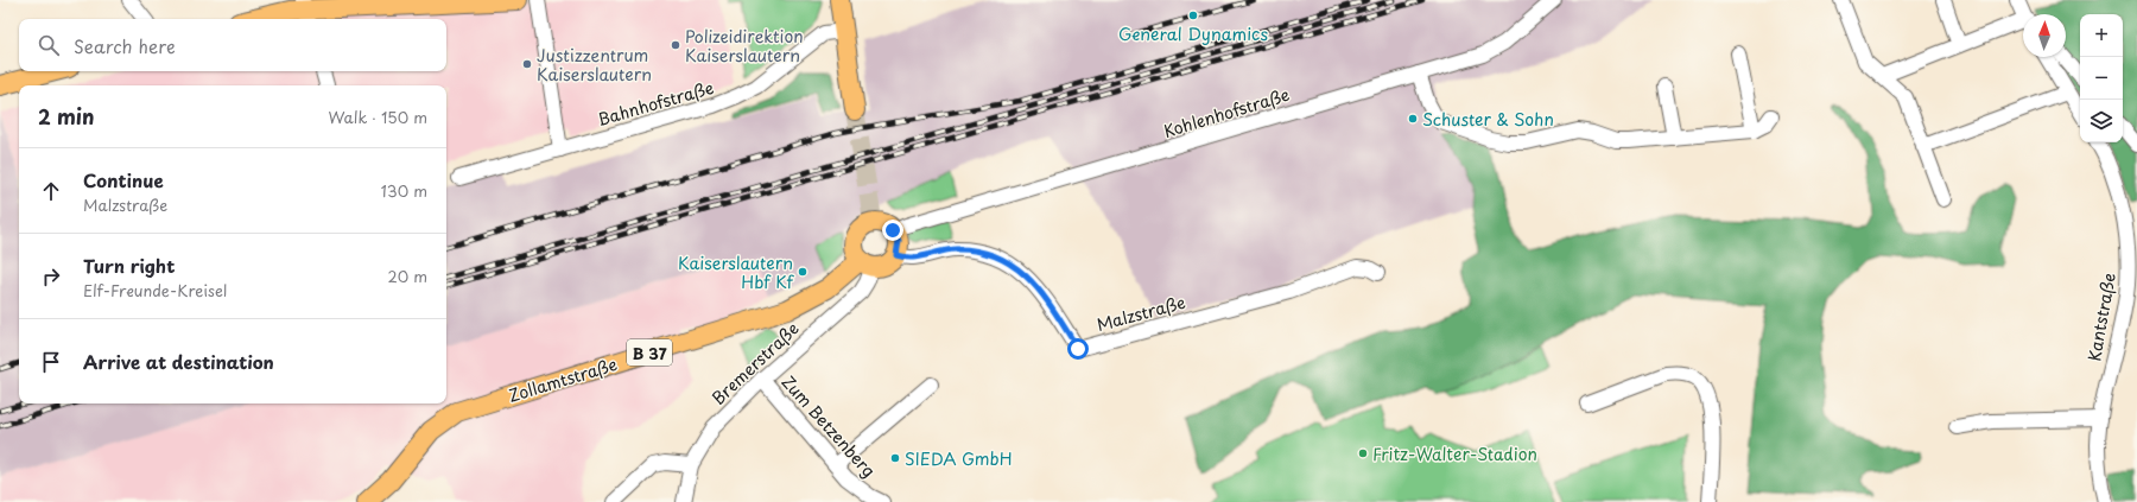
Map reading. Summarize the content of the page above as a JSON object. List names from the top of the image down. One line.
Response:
{"streets":{"main road":["B 37","Zollamtstraße"],"street":["Bahnhofstraße","Kohlenhofstraße","Malzstraße","Kantstraße","Bremerstraße","Zum Betzenberg"]},"crossings":[["Kohlenhofstraße","Malzstraße"],["Kohlenhofstraße","Bremerstraße"],["Kohlenhofstraße","Zollamtstraße"],["Malzstraße","Bremerstraße"],["Malzstraße","Zollamtstraße"],["Bremerstraße","Zollamtstraße"],["Bremerstraße","Zum Betzenberg"]],"places":["General Dynamics","Polizeidirektion Kaiserslautern","Justizzentrum Kaiserslautern","Schuster & Sohn","Kaiserslautern Hbf Kf","Fritz-Walter-Stadion","SIEDA GmbH"],"north":"top","page":{"map_buttons":["+","−"],"search":"Search here","heading":["2 min","Walk · 150 m"],"list":[["Continue","Malzstraße","130 m"],["Turn right","Elf-Freunde-Kreisel","20 m"],"Arrive at destination"]}}
